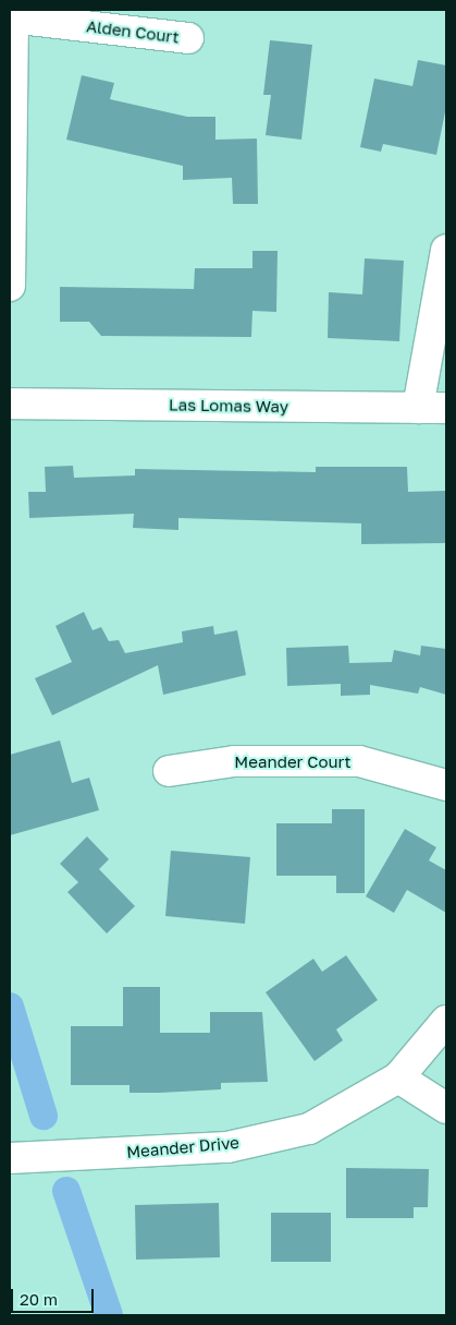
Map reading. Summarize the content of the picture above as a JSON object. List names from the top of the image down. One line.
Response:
{"streets":{"street":["Alden Court","Las Lomas Way","Meander Court","Meander Drive"]},"scale_bar":"20 m"}
